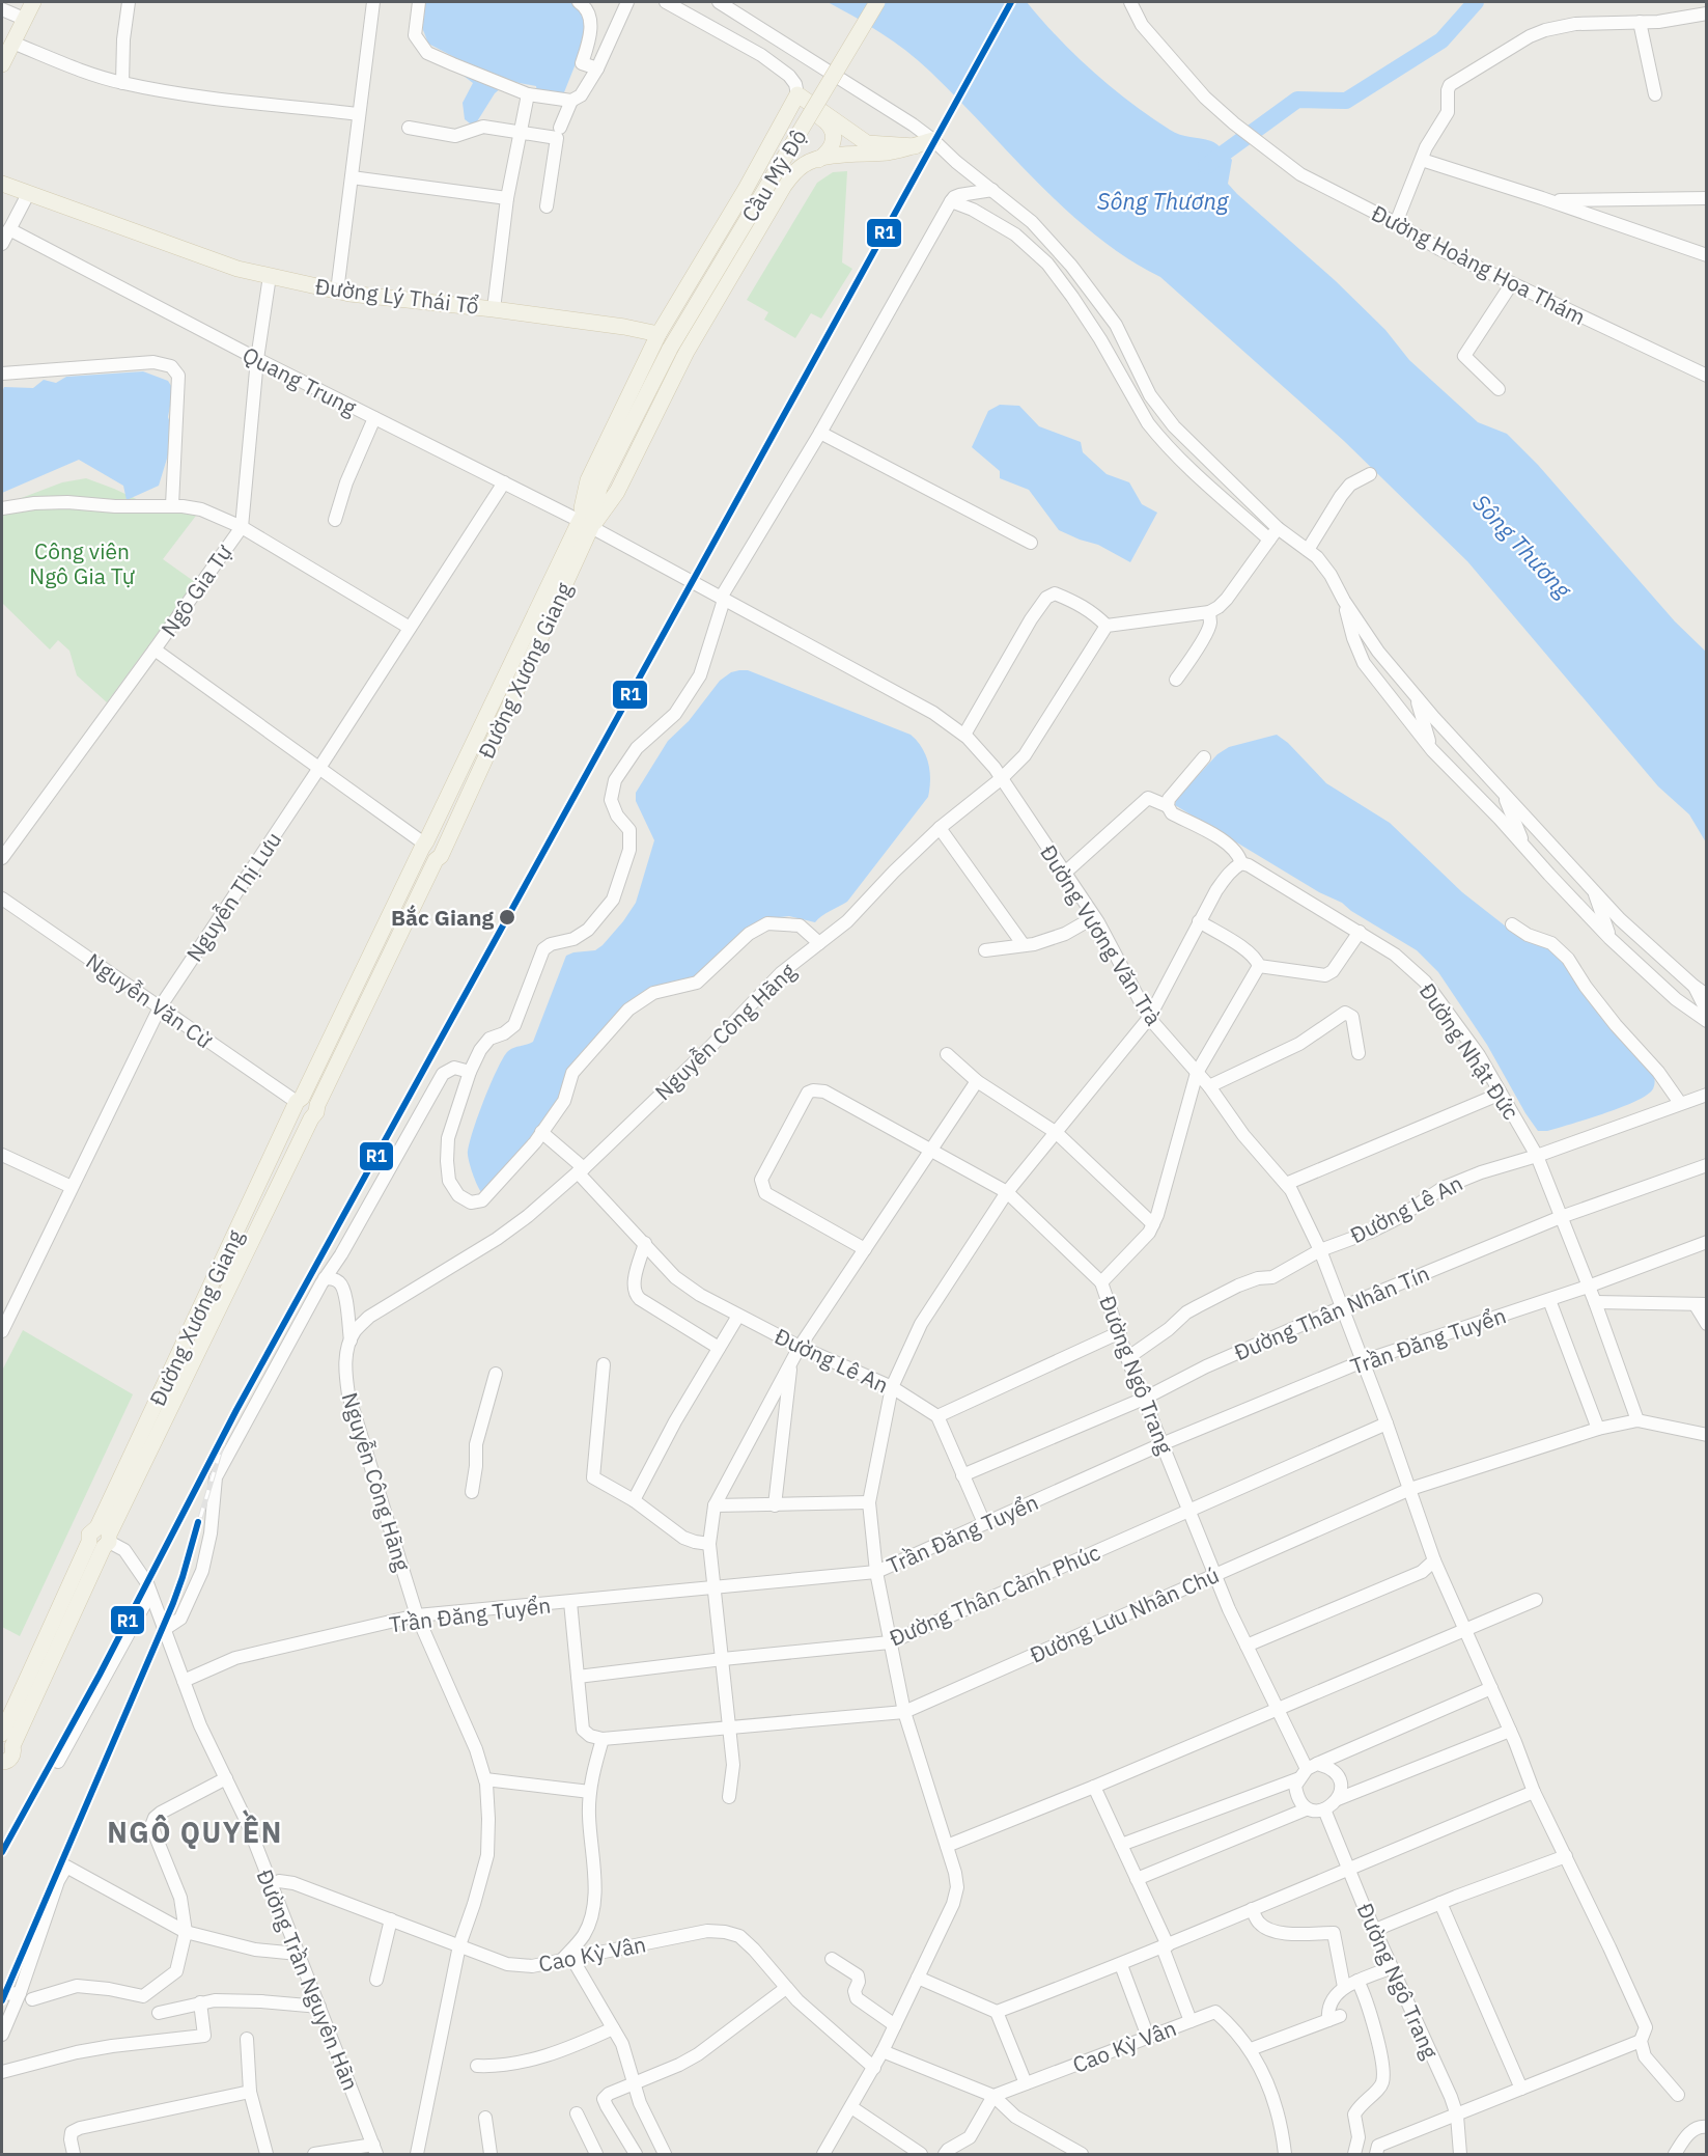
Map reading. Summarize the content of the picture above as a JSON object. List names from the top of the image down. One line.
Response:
{"streets":{"main road":["Cầu Mỹ Độ","Đường Lý Thái Tổ","Đường Xương Giang"],"street":["Đường Hoàng Hoa Thám","Quang Trung","Ngô Gia Tự","Nguyễn Thị Lưu","Đường Vương Văn Trà","Nguyễn Văn Cừ","Nguyễn Công Hãng","Đường Nhật Đức","Đường Lê An","Đường Thân Nhân Tín","Trần Đăng Tuyển","Đường Ngô Trang","Đường Thân Cảnh Phúc","Đường Lưu Nhân Chú","Cao Kỳ Vân","Đường Trần Nguyên Hãn"]},"crossings":[["Cầu Mỹ Độ","Đường Xương Giang"],["Đường Lý Thái Tổ","Ngô Gia Tự"],["Quang Trung","Ngô Gia Tự"],["Quang Trung","Đường Xương Giang"],["Quang Trung","Nguyễn Thị Lưu"],["Quang Trung","Đường Vương Văn Trà"],["Đường Xương Giang","Đường Vương Văn Trà"],["Đường Xương Giang","Nguyễn Văn Cừ"],["Đường Xương Giang","Đường Trần Nguyên Hãn"],["Nguyễn Thị Lưu","Nguyễn Văn Cừ"],["Đường Vương Văn Trà","Nguyễn Công Hãng"],["Đường Vương Văn Trà","Đường Lê An"],["Đường Vương Văn Trà","Đường Thân Nhân Tín"],["Đường Vương Văn Trà","Trần Đăng Tuyển"],["Đường Vương Văn Trà","Đường Thân Cảnh Phúc"],["Đường Vương Văn Trà","Đường Lưu Nhân Chú"],["Nguyễn Công Hãng","Đường Lê An"],["Nguyễn Công Hãng","Trần Đăng Tuyển"],["Nguyễn Công Hãng","Cao Kỳ Vân"],["Đường Nhật Đức","Đường Lê An"],["Đường Nhật Đức","Đường Thân Nhân Tín"],["Đường Nhật Đức","Trần Đăng Tuyển"],["Đường Nhật Đức","Đường Lưu Nhân Chú"],["Đường Lê An","Đường Ngô Trang"],["Đường Thân Nhân Tín","Đường Ngô Trang"],["Trần Đăng Tuyển","Đường Ngô Trang"],["Trần Đăng Tuyển","Đường Trần Nguyên Hãn"],["Đường Ngô Trang","Đường Thân Cảnh Phúc"],["Đường Ngô Trang","Đường Lưu Nhân Chú"],["Cao Kỳ Vân","Đường Trần Nguyên Hãn"]],"districts":["NGÔ QUYỀN"],"water":["Sông Thương"],"parks":["Công viên Ngô Gia Tự"],"places":["Bắc Giang"],"lines":["transit line R1"]}
